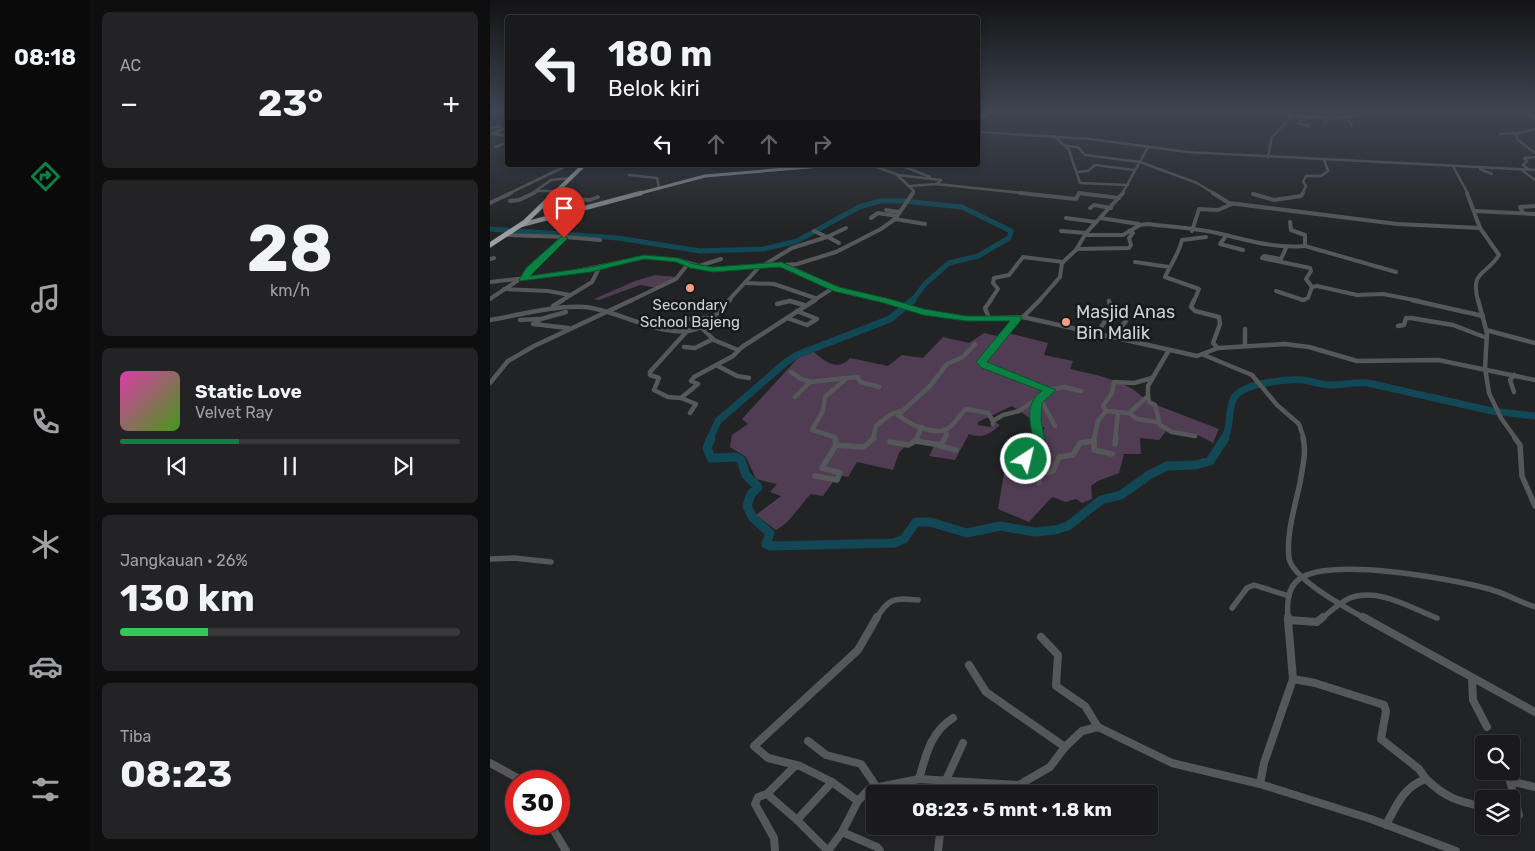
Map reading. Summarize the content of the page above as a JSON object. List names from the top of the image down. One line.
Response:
{"places":["Secondary School Bajeng","Masjid Anas Bin Malik"],"page":{"tabs":"08:18","tile":["AC",["28","km/h"],["Jangkauan · 26%","130 km"],["Tiba","08:23"]],"turn":["180 m","Belok kiri"],"heat":["−","23°","+"],"song":["Static Love","Velvet Ray"],"limit":"30","trip":"08:23 · 5 mnt · 1.8 km"}}
